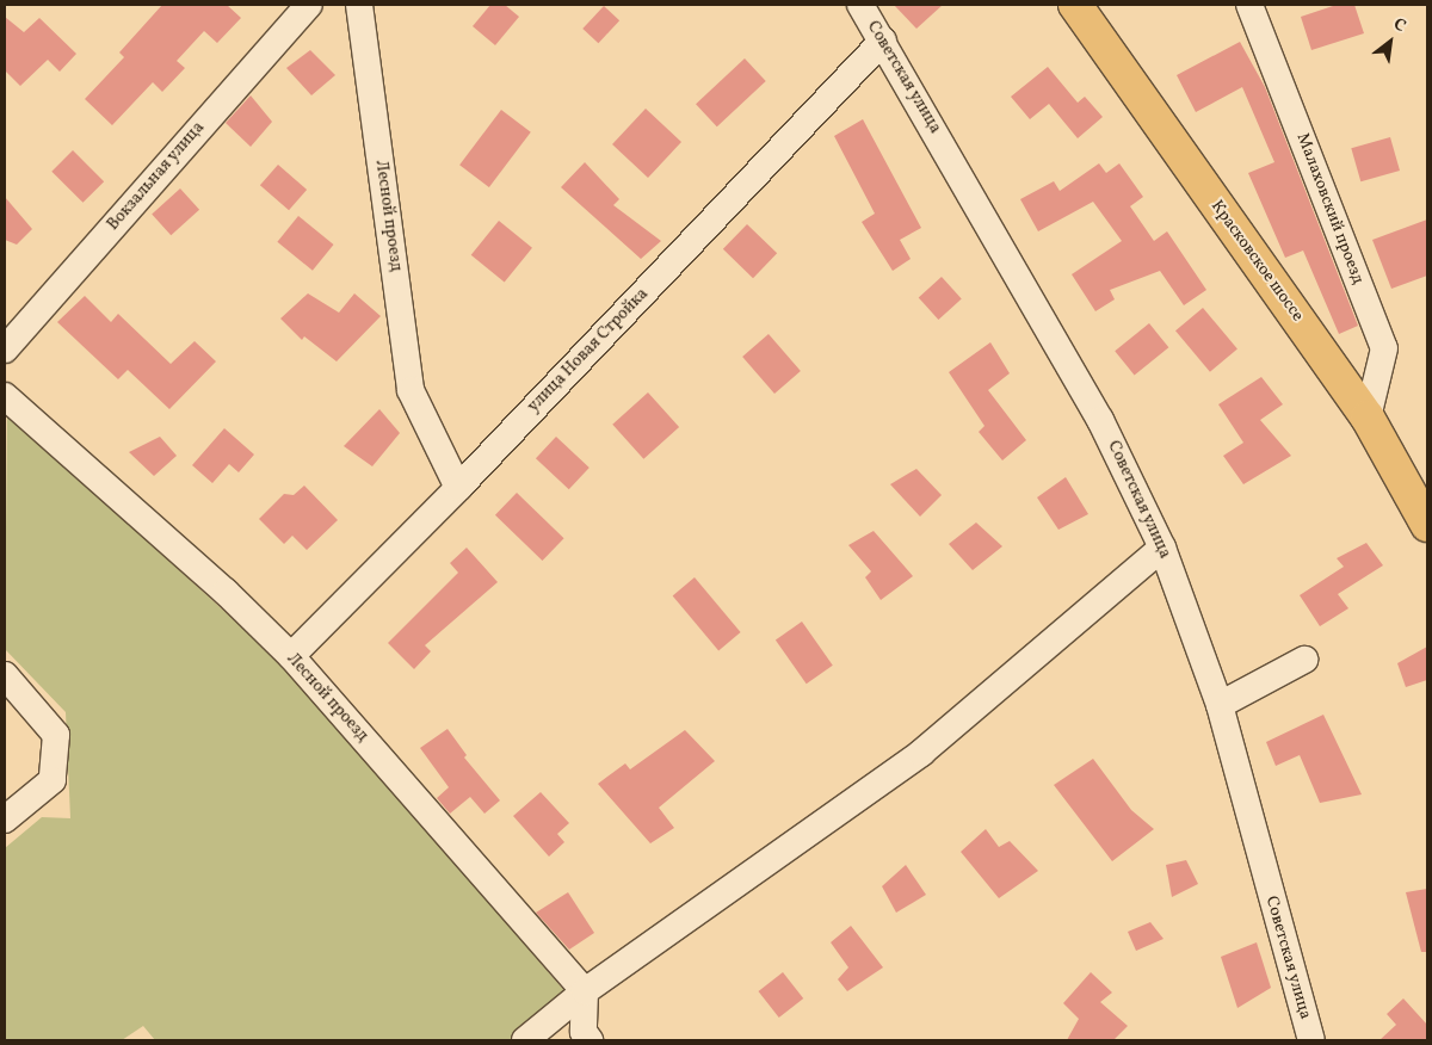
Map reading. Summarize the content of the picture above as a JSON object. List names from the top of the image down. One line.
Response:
{"streets":{"main road":["Красковское шоссе"],"street":["Советская улица","Вокзальная улица","Малаховский проезд","Лесной проезд","улица Новая Стройка"]},"crossings":[["Советская улица","улица Новая Стройка"],["Малаховский проезд","Красковское шоссе"],["Лесной проезд","улица Новая Стройка"]],"north":"top right"}
